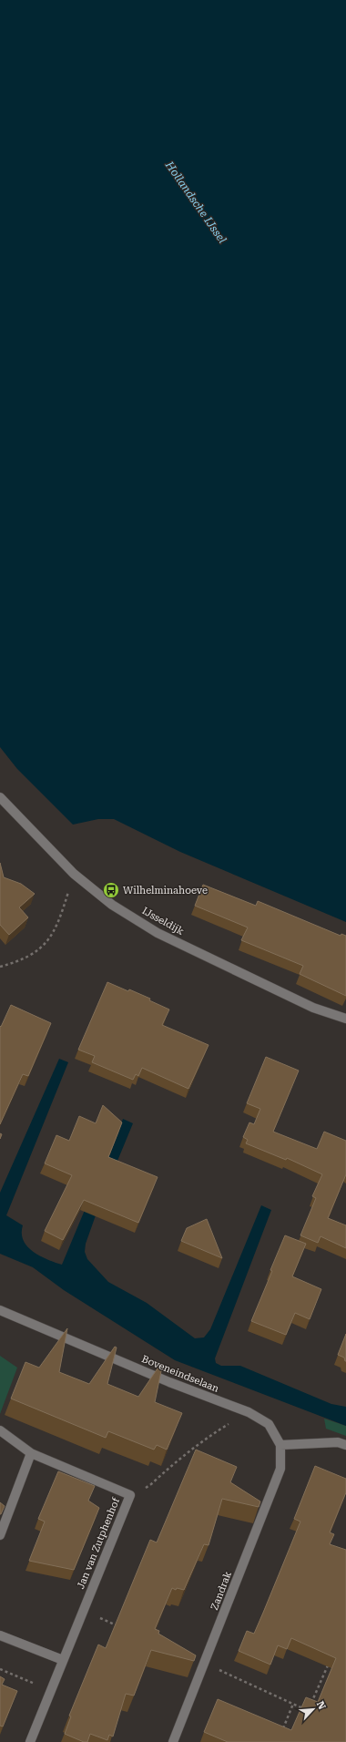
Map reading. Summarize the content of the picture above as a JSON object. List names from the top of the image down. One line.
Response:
{"streets":{"street":["IJsseldijk","Boveneindselaan","Jan van Zutphenhof","Zandrak"]},"crossings":[["Boveneindselaan","Zandrak"]],"water":["Hollandsche IJssel"],"places":{"bus stop":["Wilhelminahoeve"]},"north":"top right"}
